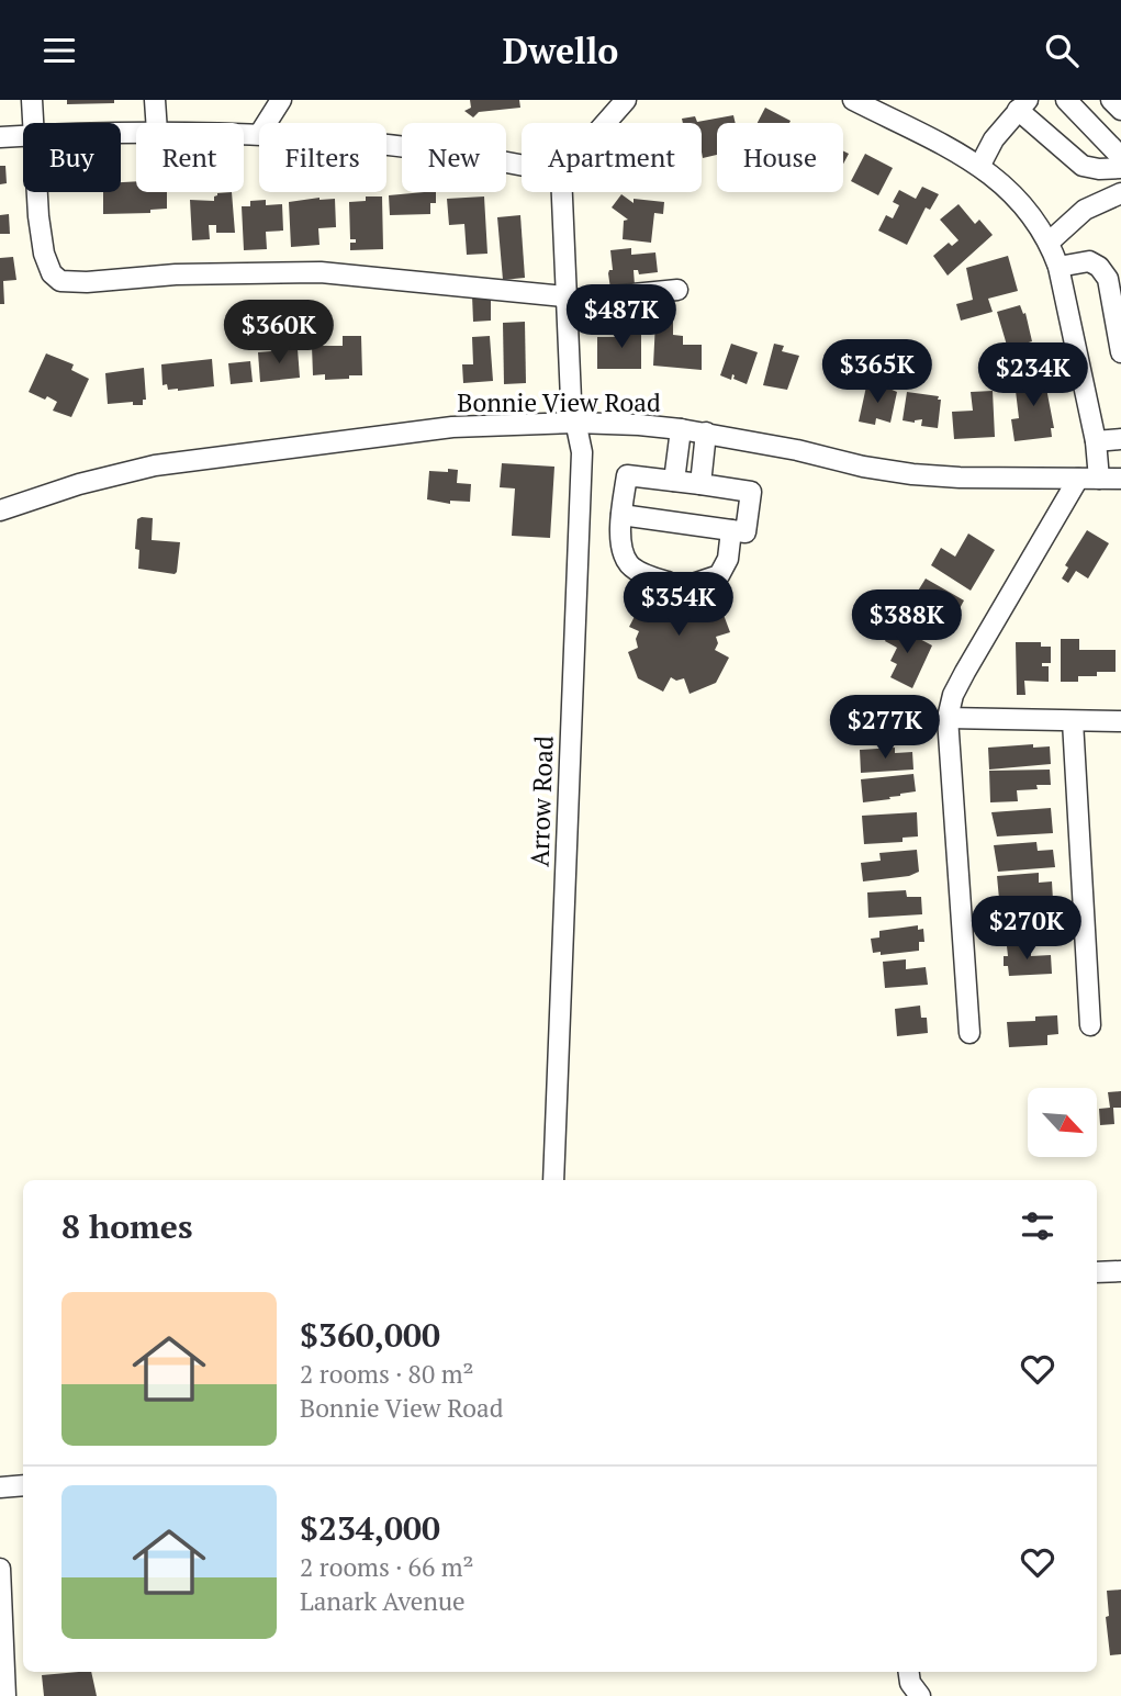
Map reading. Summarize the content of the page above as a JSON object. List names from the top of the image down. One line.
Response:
{"streets":{"street":["Bonnie View Road","Arrow Road"]},"crossings":[["Bonnie View Road","Arrow Road"]],"north":"bottom right","page":{"header":"Dwello","chip":["Buy","Rent","Filters","New","Apartment","House"],"price":["$487K","$360K","$365K","$234K","$354K","$388K","$277K","$270K"],"heading":"8 homes","list":[{"name":"$360,000","note":"2 rooms · 80 m² · Bonnie View Road"},{"name":"$234,000","note":"2 rooms · 66 m² · Lanark Avenue"}]}}
